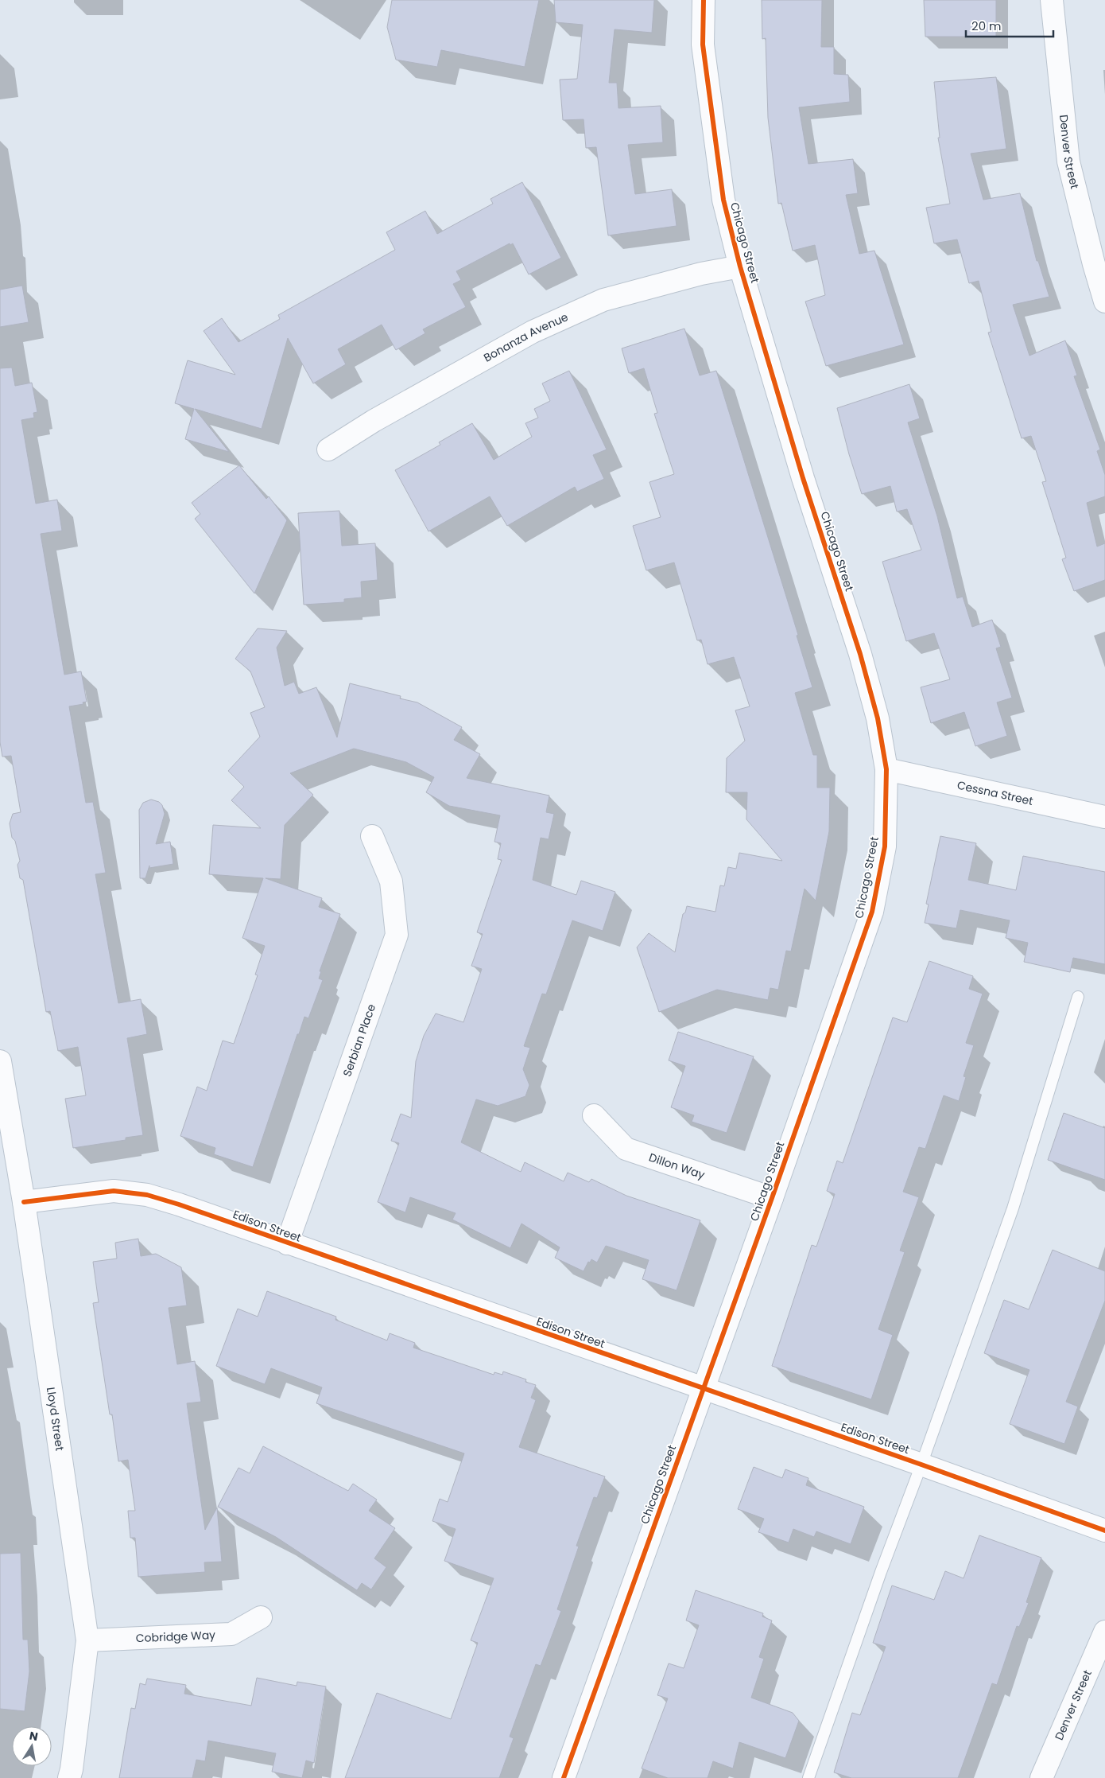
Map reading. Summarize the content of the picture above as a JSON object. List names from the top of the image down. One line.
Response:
{"streets":{"street":["Denver Street","Chicago Street","Bonanza Avenue","Cessna Street","Serbian Place","Dillon Way","Edison Street","Lloyd Street","Cobridge Way"]},"crossings":[["Chicago Street","Bonanza Avenue"],["Chicago Street","Cessna Street"],["Chicago Street","Dillon Way"],["Chicago Street","Edison Street"],["Serbian Place","Edison Street"],["Edison Street","Lloyd Street"],["Lloyd Street","Cobridge Way"]],"scale_bar":"20 m","north":"top"}
